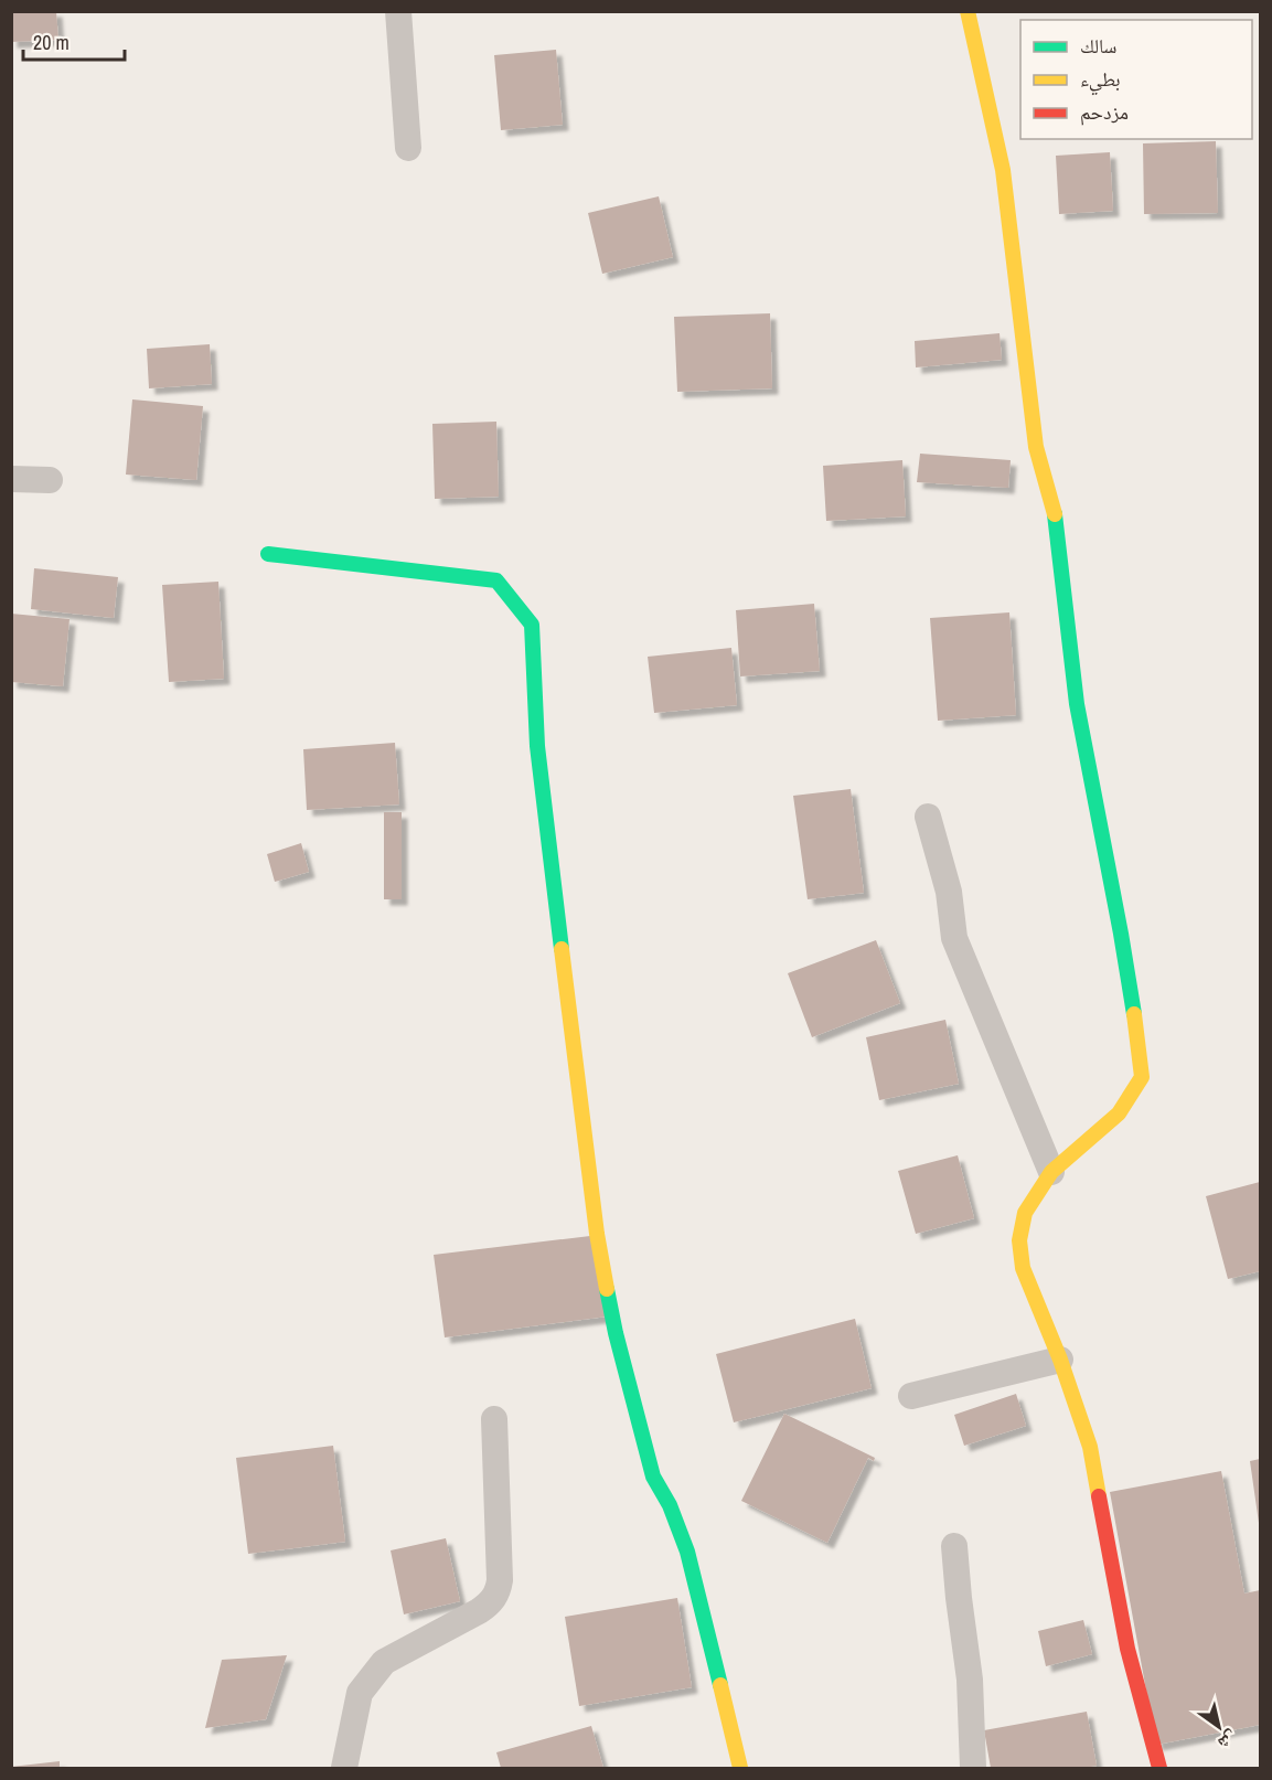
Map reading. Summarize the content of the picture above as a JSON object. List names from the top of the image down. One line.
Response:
{"legend":["سالك","بطيء","مزدحم"],"scale_bar":"20 m","north":"bottom right"}
